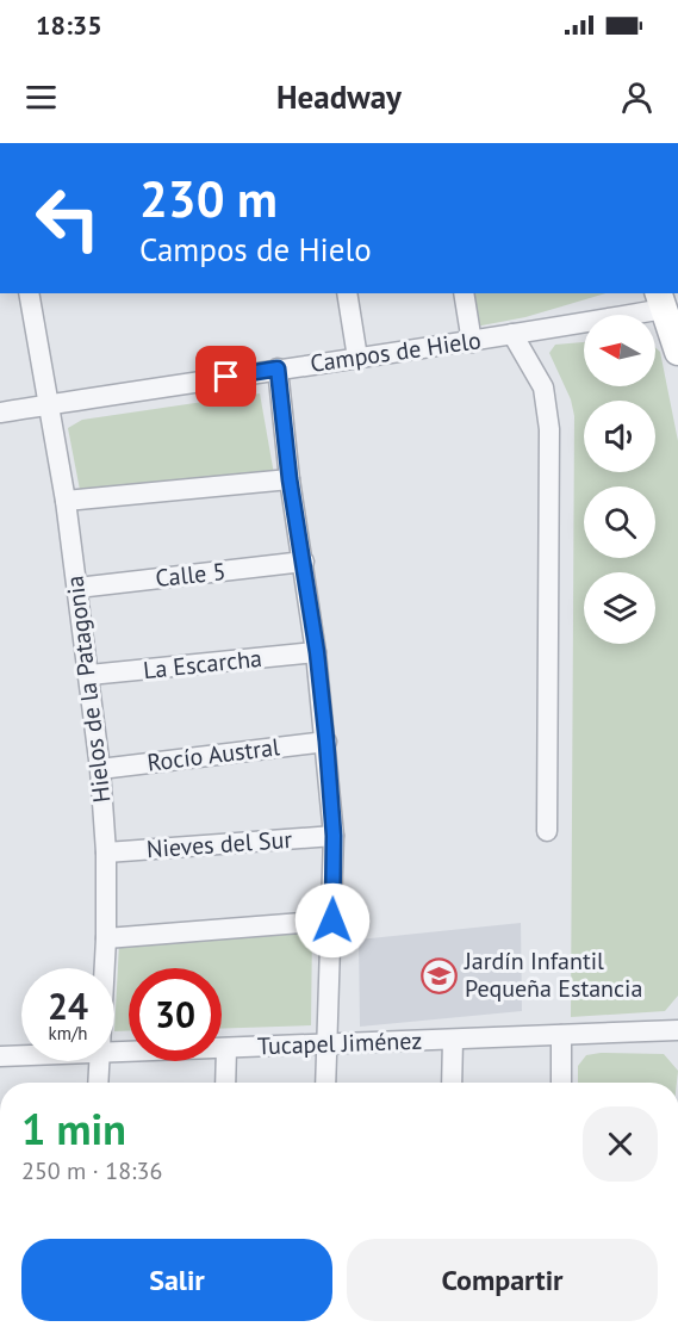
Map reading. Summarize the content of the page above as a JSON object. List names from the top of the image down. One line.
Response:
{"streets":{"street":["Campos de Hielo","Calle 5","La Escarcha","Hielos de la Patagonia","Rocío Austral","Nieves del Sur","Tucapel Jiménez"]},"crossings":[["Campos de Hielo","Hielos de la Patagonia"],["Calle 5","Hielos de la Patagonia"],["La Escarcha","Hielos de la Patagonia"],["Hielos de la Patagonia","Rocío Austral"],["Hielos de la Patagonia","Nieves del Sur"]],"places":{"school or university":["Jardín Infantil Pequeña Estancia"]},"north":"left","page":{"status":"18:35","header":"Headway","turn":["230 m","Campos de Hielo"],"speed":"24 km/h","limit":"30","heading":["1 min","250 m · 18:36"],"buttons":["Salir","Compartir"]}}
